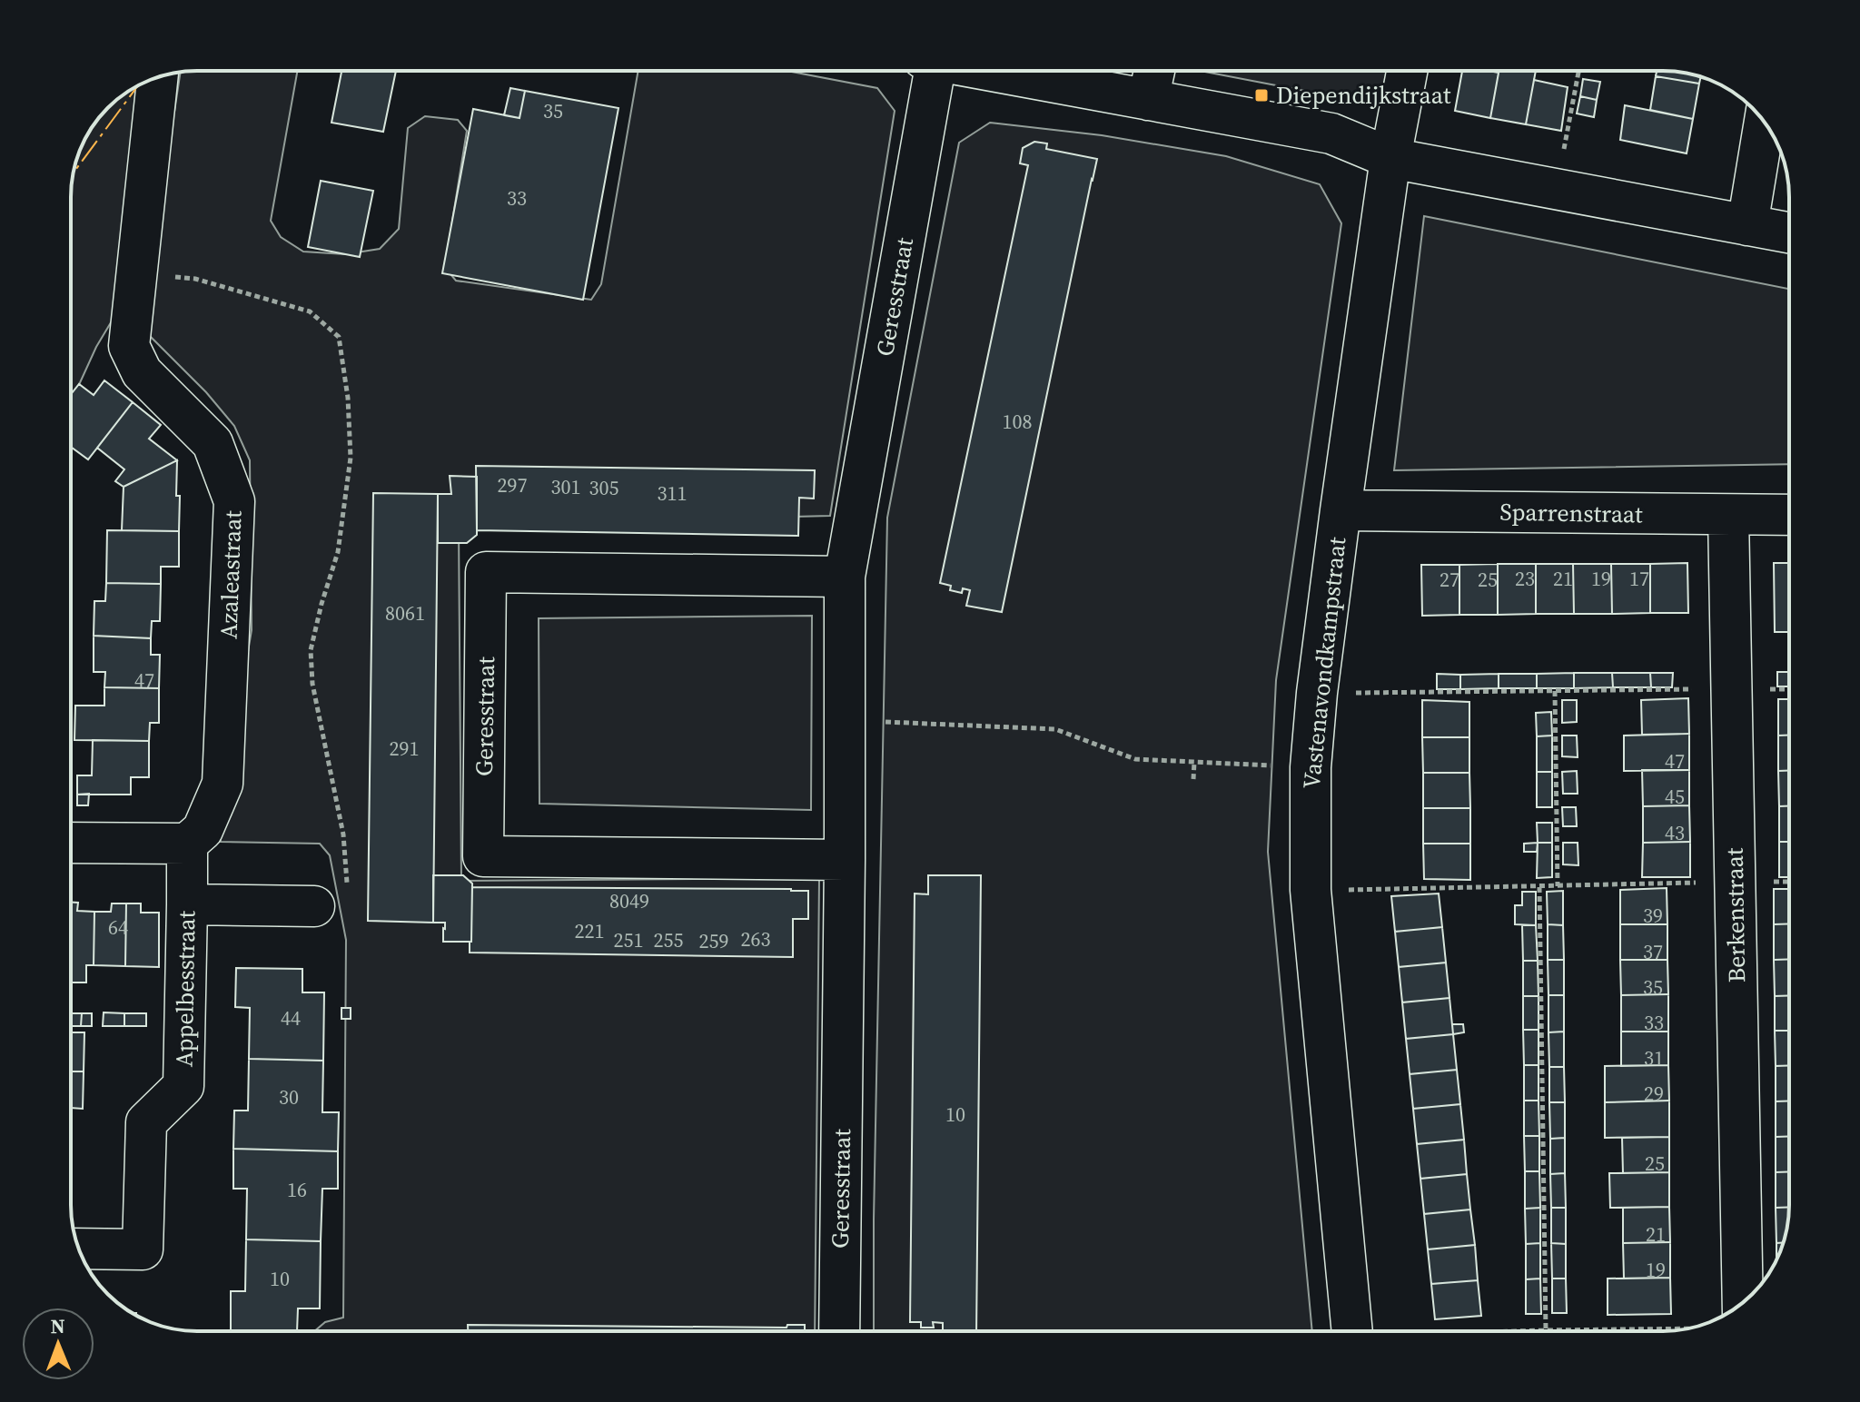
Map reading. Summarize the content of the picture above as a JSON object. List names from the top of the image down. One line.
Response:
{"streets":{"street":["Geresstraat","Sparrenstraat","Azaleastraat","Vastenavondkampstraat","Berkenstraat","Appelbesstraat"]},"crossings":[["Sparrenstraat","Vastenavondkampstraat"],["Sparrenstraat","Berkenstraat"],["Azaleastraat","Appelbesstraat"]],"places":{"transit":["Diependijkstraat"]},"house_numbers":["35","33","108","297","301","305","311","23","21","19","17","27","25","8061","47","291","47","45","43","8049","39","64","221","263","251","255","259","37","35","44","33","31","29","30","10","25","16","21","19","10"],"north":"top"}
